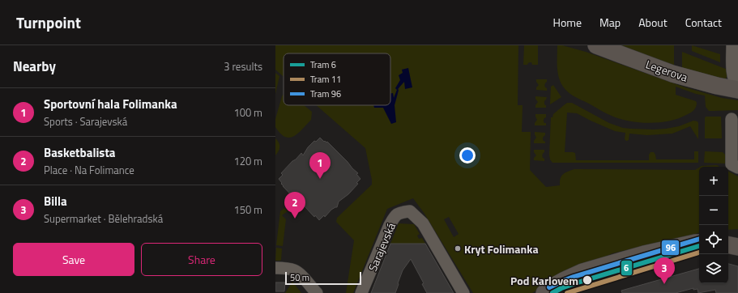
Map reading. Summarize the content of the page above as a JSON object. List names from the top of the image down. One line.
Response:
{"streets":{"street":["Legerova","Sarajevská"]},"places":["Kryt Folimanka","Pod Karlovem"],"lines":["tram line 96","tram line 6","tram line 11"],"legend":["Tram 6","Tram 11","Tram 96"],"scale_bar":"50 m","page":{"header":"Turnpoint","nav":["Home","Map","About","Contact"],"heading":["Nearby","3 results"],"list":[{"mark":"1","name":"Sportovní hala Folimanka","note":"Sports · Sarajevská","value":"100 m"},{"mark":"2","name":"Basketbalista","note":"Place · Na Folimance","value":"120 m"},{"mark":"3","name":"Billa","note":"Supermarket · Bělehradská","value":"150 m"}],"pins":["1","2","3"],"map_buttons":["+","−"],"buttons":["Save","Share"],"scale":"50 m"}}
